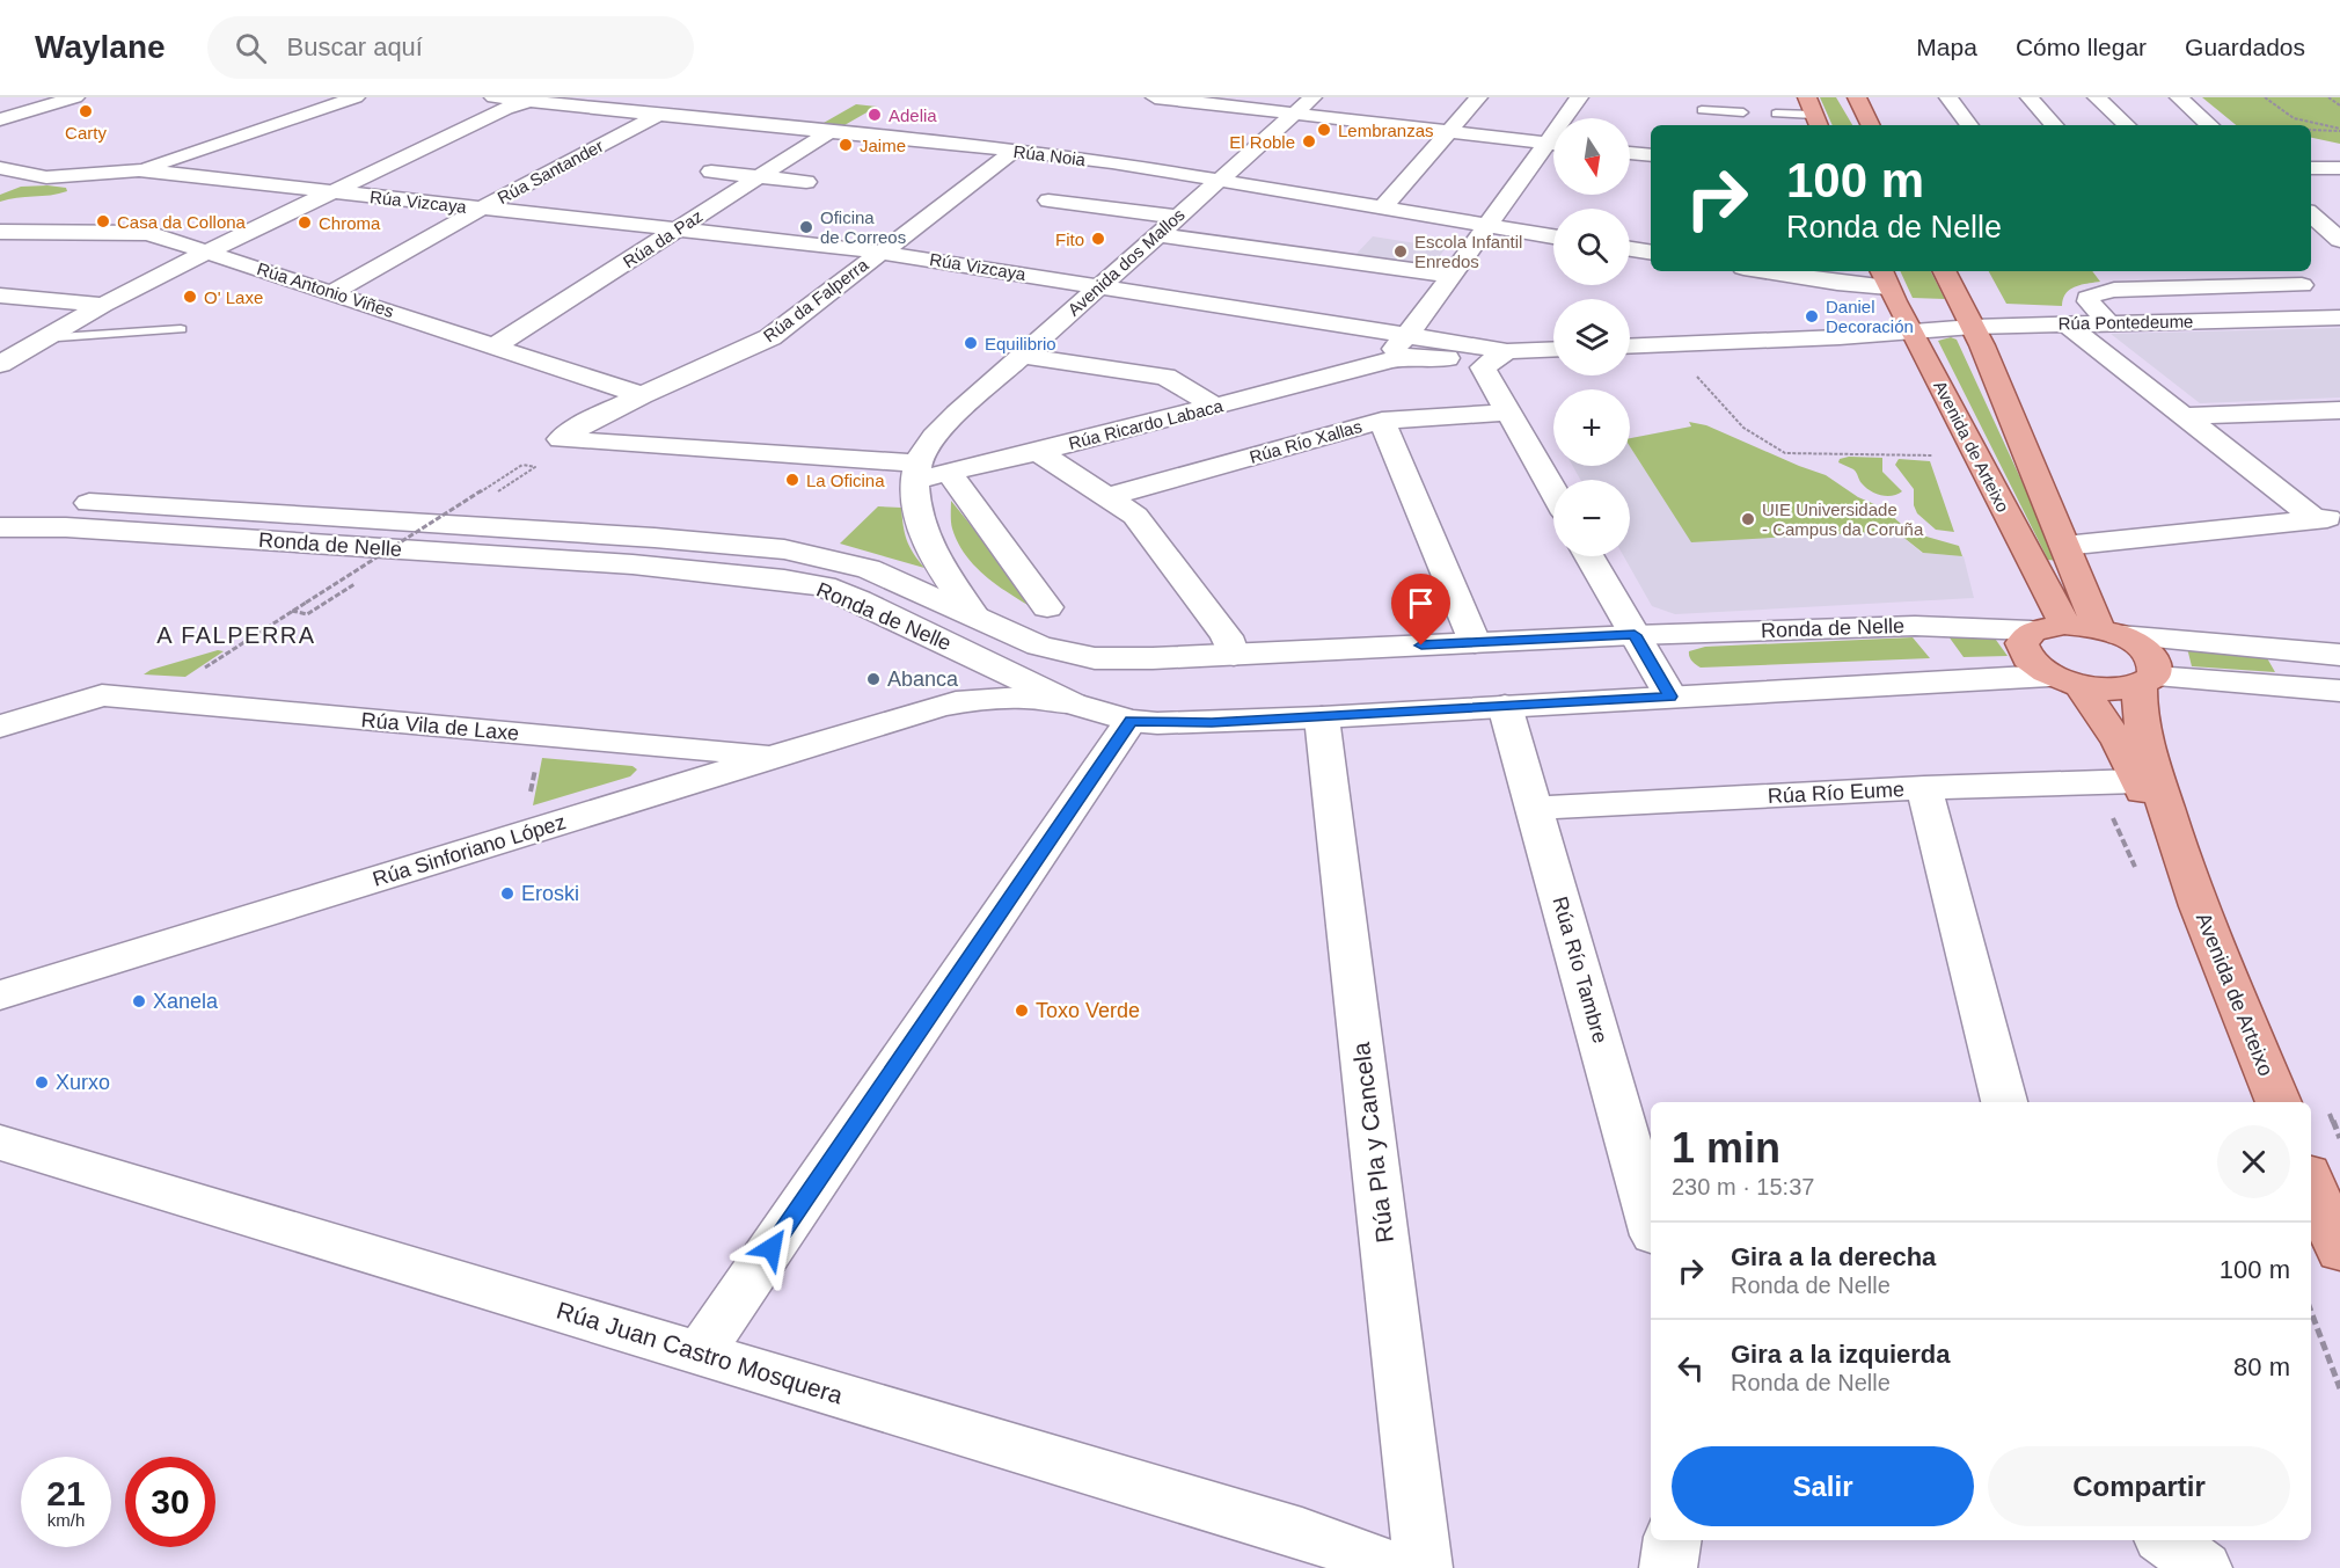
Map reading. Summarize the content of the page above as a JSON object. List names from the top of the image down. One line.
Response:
{"streets":{"main road":["Avenida de Arteixo"],"street":["Rúa Noia","Rúa Santander","Rúa Vizcaya","Rúa da Paz","Avenida dos Mallos","Rúa Antonio Viñes","Rúa da Falperra","Rúa Pontedeume","Rúa Ricardo Labaca","Rúa Río Xallas","Ronda de Nelle","Rúa Vila de Laxe","Rúa Río Eume","Rúa Sinforiano López","Rúa Río Tambre","Rúa Pla y Cancela","Rúa Juan Castro Mosquera"]},"crossings":[["Rúa Noia","Rúa Santander"],["Rúa Noia","Rúa da Paz"],["Rúa Noia","Avenida dos Mallos"],["Rúa Noia","Rúa da Falperra"],["Rúa Noia","Rúa Ricardo Labaca"],["Rúa Santander","Rúa Vizcaya"],["Rúa Santander","Rúa Antonio Viñes"],["Rúa Vizcaya","Rúa da Paz"],["Rúa Vizcaya","Avenida dos Mallos"],["Rúa Vizcaya","Rúa da Falperra"],["Rúa Vizcaya","Rúa Ricardo Labaca"],["Rúa da Paz","Rúa Antonio Viñes"],["Avenida dos Mallos","Rúa Ricardo Labaca"],["Rúa Antonio Viñes","Rúa da Falperra"],["Rúa da Falperra","Rúa Ricardo Labaca"],["Rúa Pontedeume","Avenida de Arteixo"],["Avenida de Arteixo","Ronda de Nelle"],["Avenida de Arteixo","Rúa Río Eume"],["Ronda de Nelle","Rúa Sinforiano López"],["Ronda de Nelle","Rúa Río Tambre"],["Ronda de Nelle","Rúa Pla y Cancela"],["Rúa Vila de Laxe","Rúa Sinforiano López"],["Rúa Río Eume","Rúa Río Tambre"]],"districts":["A FALPERRA"],"places":["Carty","Adelia","Lembranzas","El Roble","Jaime","Casa da Collona","Chroma","Oficina de Correos","Fito","Escola Infantil Enredos","O' Laxe","Daniel Decoración","Equilibrio","La Oficina","UIE Universidade - Campus da Coruña","Abanca","Eroski","Xanela","Toxo Verde","Xurxo"],"north":"bottom","page":{"header":"Waylane","search":"Buscar aquí","nav":["Mapa","Cómo llegar","Guardados"],"map_buttons":["+","−"],"turn":["100 m","Ronda de Nelle"],"heading":["1 min","230 m · 15:37"],"list":[{"name":"Gira a la derecha","note":"Ronda de Nelle","value":"100 m"},{"name":"Gira a la izquierda","note":"Ronda de Nelle","value":"80 m"}],"buttons":["Salir","Compartir"],"speed":"21 km/h","limit":"30"}}
